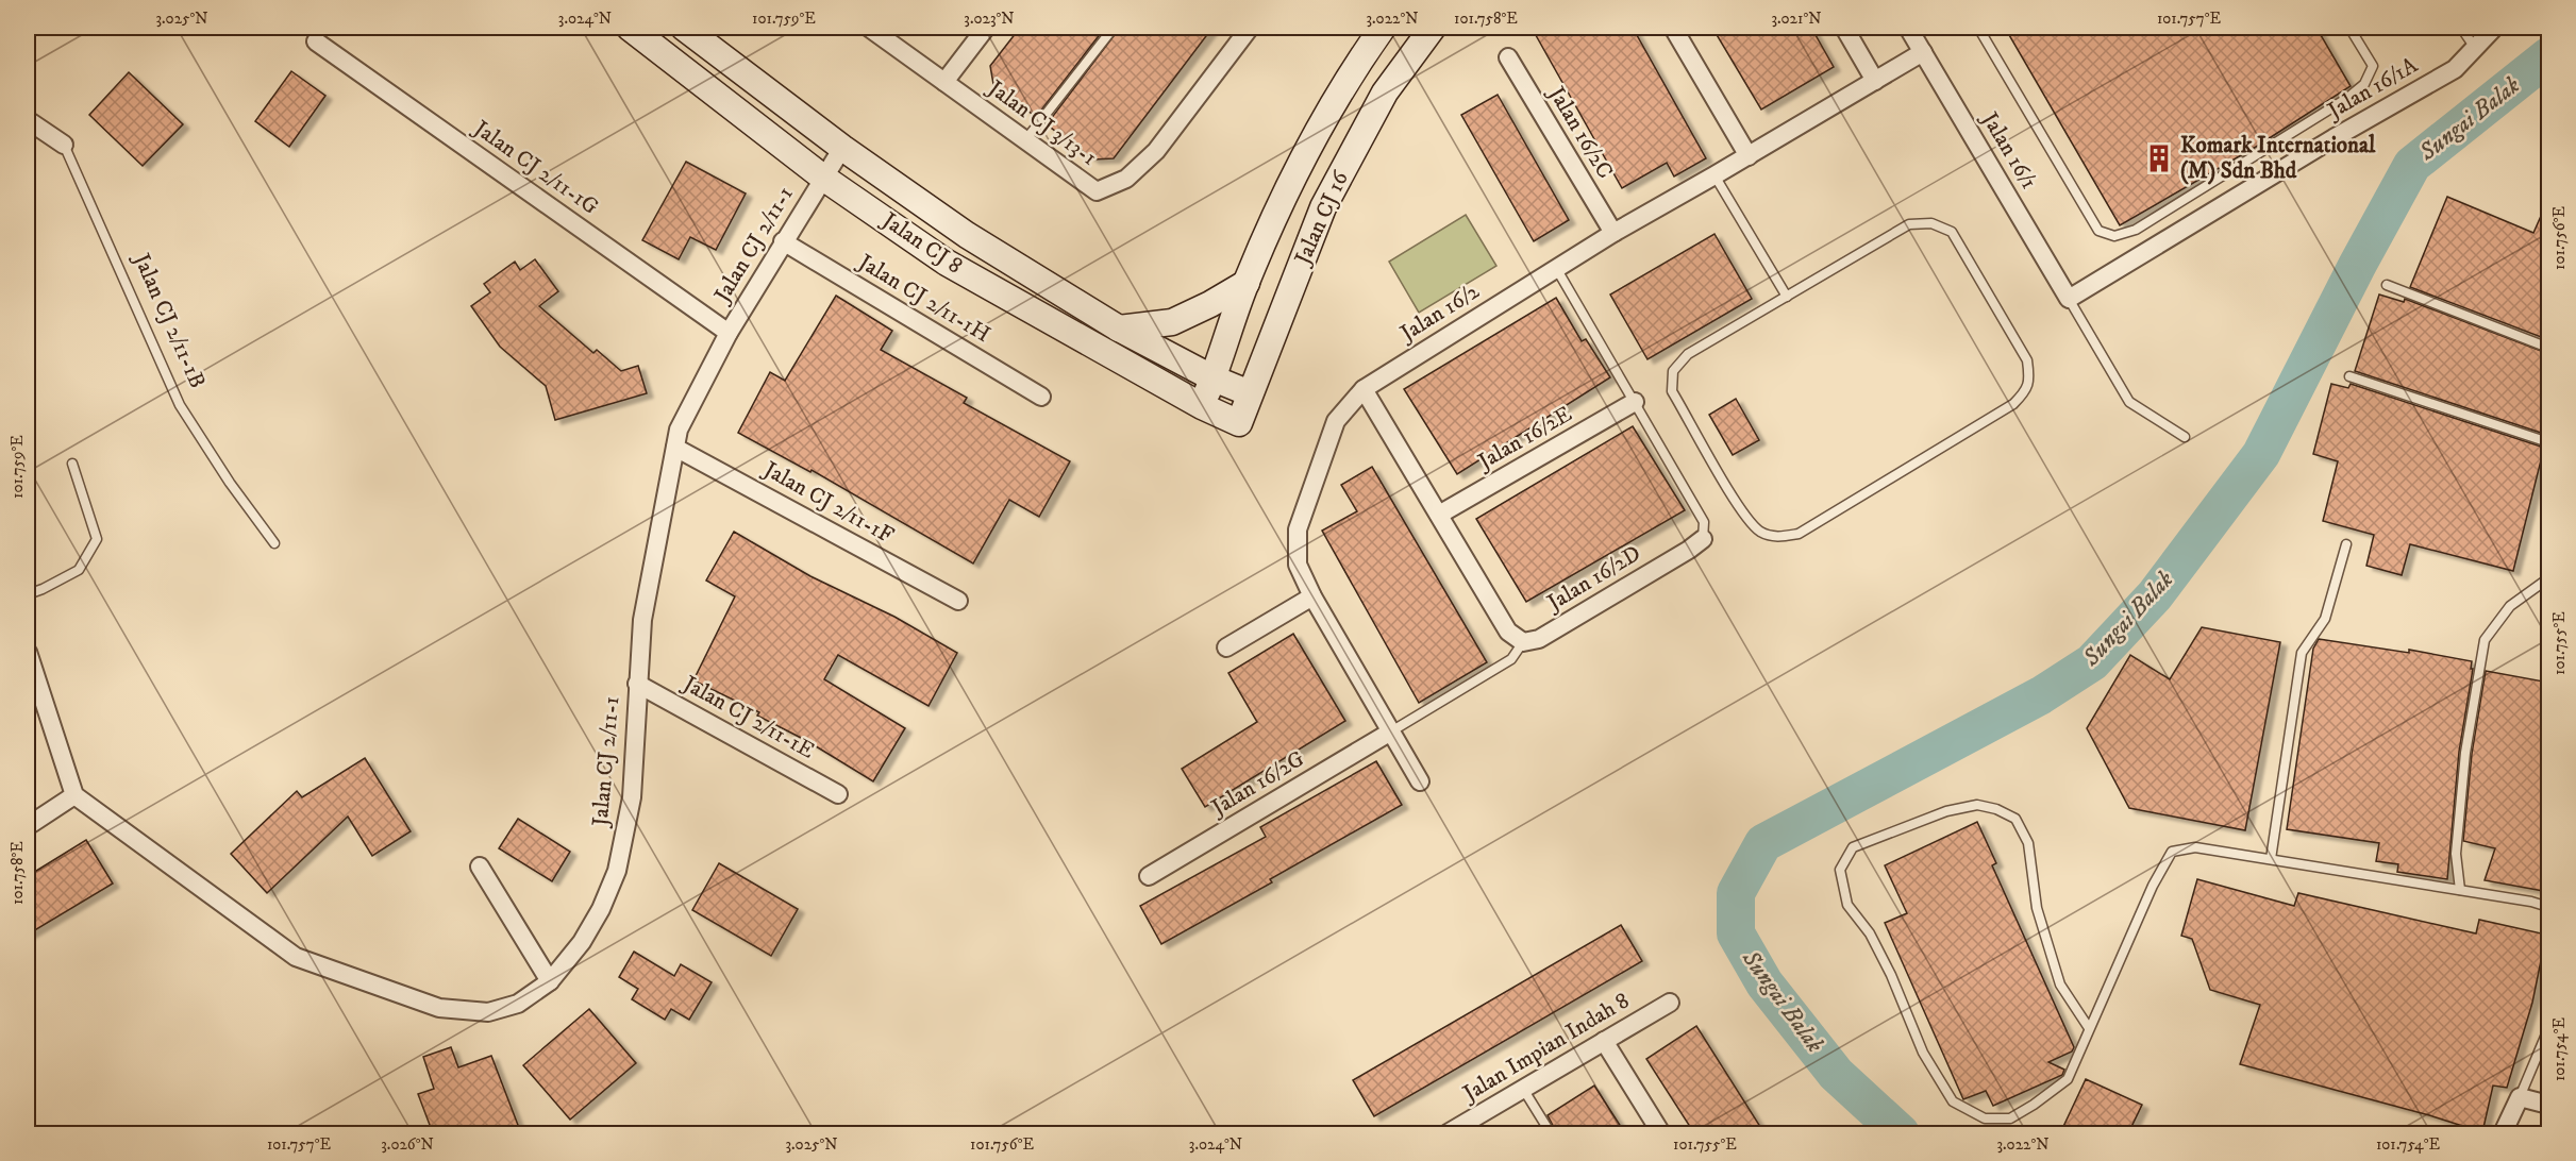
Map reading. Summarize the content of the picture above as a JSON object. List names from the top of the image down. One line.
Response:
{"streets":{"street":["Jalan 16/1A","Jalan CJ 3/13-1","Jalan 16/2C","Jalan 16/1","Jalan CJ 2/11-1G","Jalan CJ 16","Jalan CJ 8","Jalan CJ 2/11-1","Jalan CJ 2/11-1H","Jalan 16/2","Jalan CJ 2/11-1B","Jalan 16/2E","Jalan CJ 2/11-1F","Jalan 16/2D","Jalan CJ 2/11-1E","Jalan 16/2G","Jalan Impian Indah 8"]},"crossings":[["Jalan 16/1A","Jalan 16/1"],["Jalan 16/2C","Jalan 16/2"],["Jalan 16/1","Jalan 16/2"],["Jalan CJ 2/11-1G","Jalan CJ 2/11-1"],["Jalan CJ 16","Jalan CJ 8"],["Jalan CJ 8","Jalan CJ 2/11-1"],["Jalan CJ 2/11-1","Jalan CJ 2/11-1H"],["Jalan CJ 2/11-1","Jalan CJ 2/11-1F"],["Jalan CJ 2/11-1","Jalan CJ 2/11-1E"],["Jalan 16/2","Jalan 16/2G"]],"water":["Sungai Balak"],"places":{"building":["Komark International (M) Sdn Bhd"]},"coordinates":["3.025°N","3.024°N","101.759°E","3.023°N","3.022°N","101.758°E","3.021°N","101.757°E","101.756°E","101.755°E","101.754°E","3.026°N"]}
